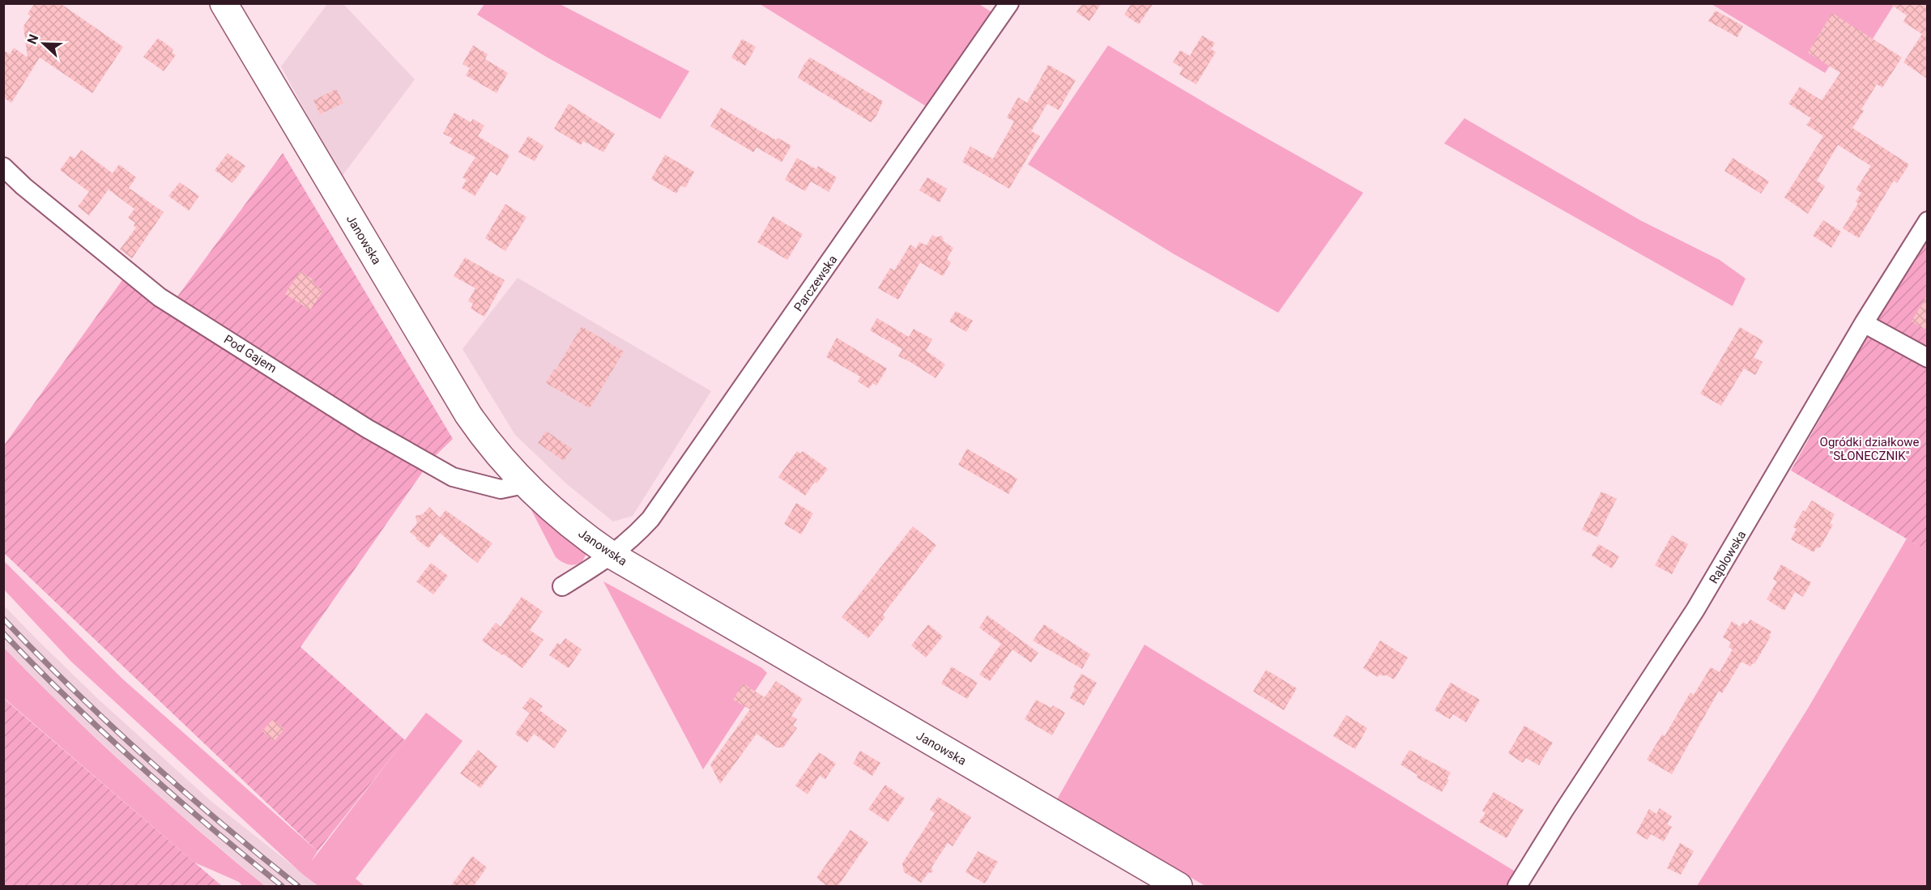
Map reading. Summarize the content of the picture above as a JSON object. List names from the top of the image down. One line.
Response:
{"streets":{"street":["Janowska","Parczewska","Pod Gajem","Rąblowska"]},"crossings":[["Janowska","Parczewska"],["Janowska","Pod Gajem"]],"parks":["Ogródki działkowe \"SŁONECZNIK\""],"north":"left"}
